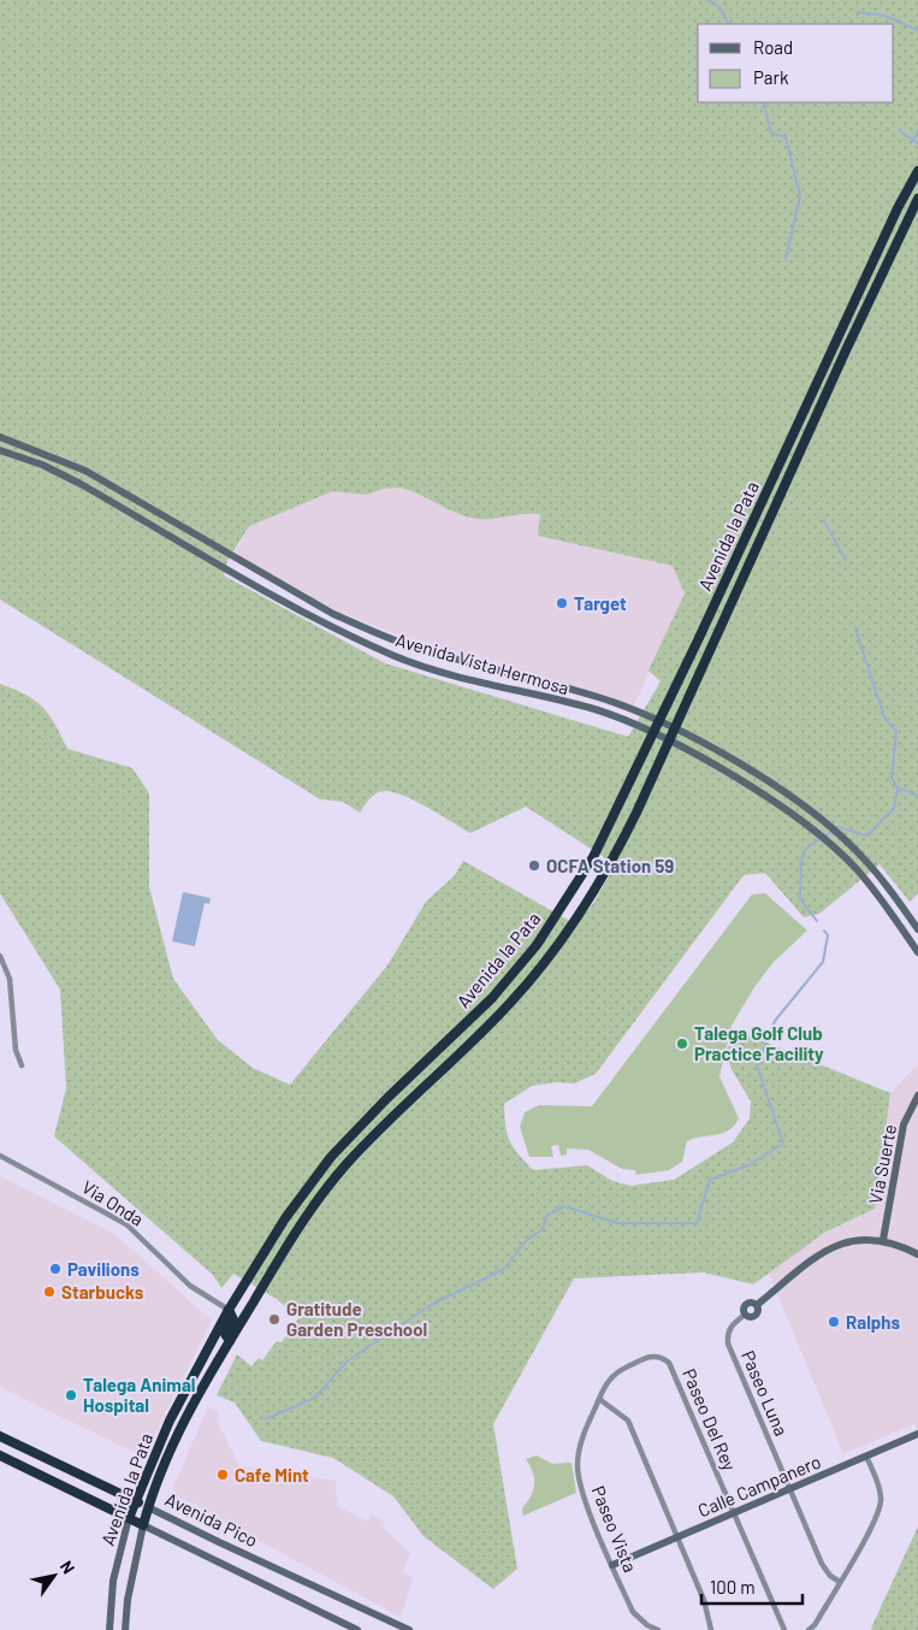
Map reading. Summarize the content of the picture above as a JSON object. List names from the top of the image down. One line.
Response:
{"streets":{"highway":["Avenida la Pata","Avenida Pico"],"main road":["Avenida Vista Hermosa","Via Suerte","Calle Campanero"],"street":["Via Onda","Paseo Luna","Paseo Del Rey","Paseo Vista"]},"crossings":[["Avenida la Pata","Avenida Vista Hermosa"],["Avenida la Pata","Via Onda"],["Avenida la Pata","Avenida Pico"],["Paseo Luna","Calle Campanero"],["Paseo Del Rey","Calle Campanero"],["Paseo Del Rey","Paseo Vista"],["Calle Campanero","Paseo Vista"]],"places":["Target","OCFA Station 59","Talega Golf Club Practice Facility","Pavilions","Starbucks","Gratitude Garden Preschool","Ralphs","Talega Animal Hospital","Cafe Mint"],"legend":["Road","Park"],"scale_bar":"100 m","north":"top right"}
